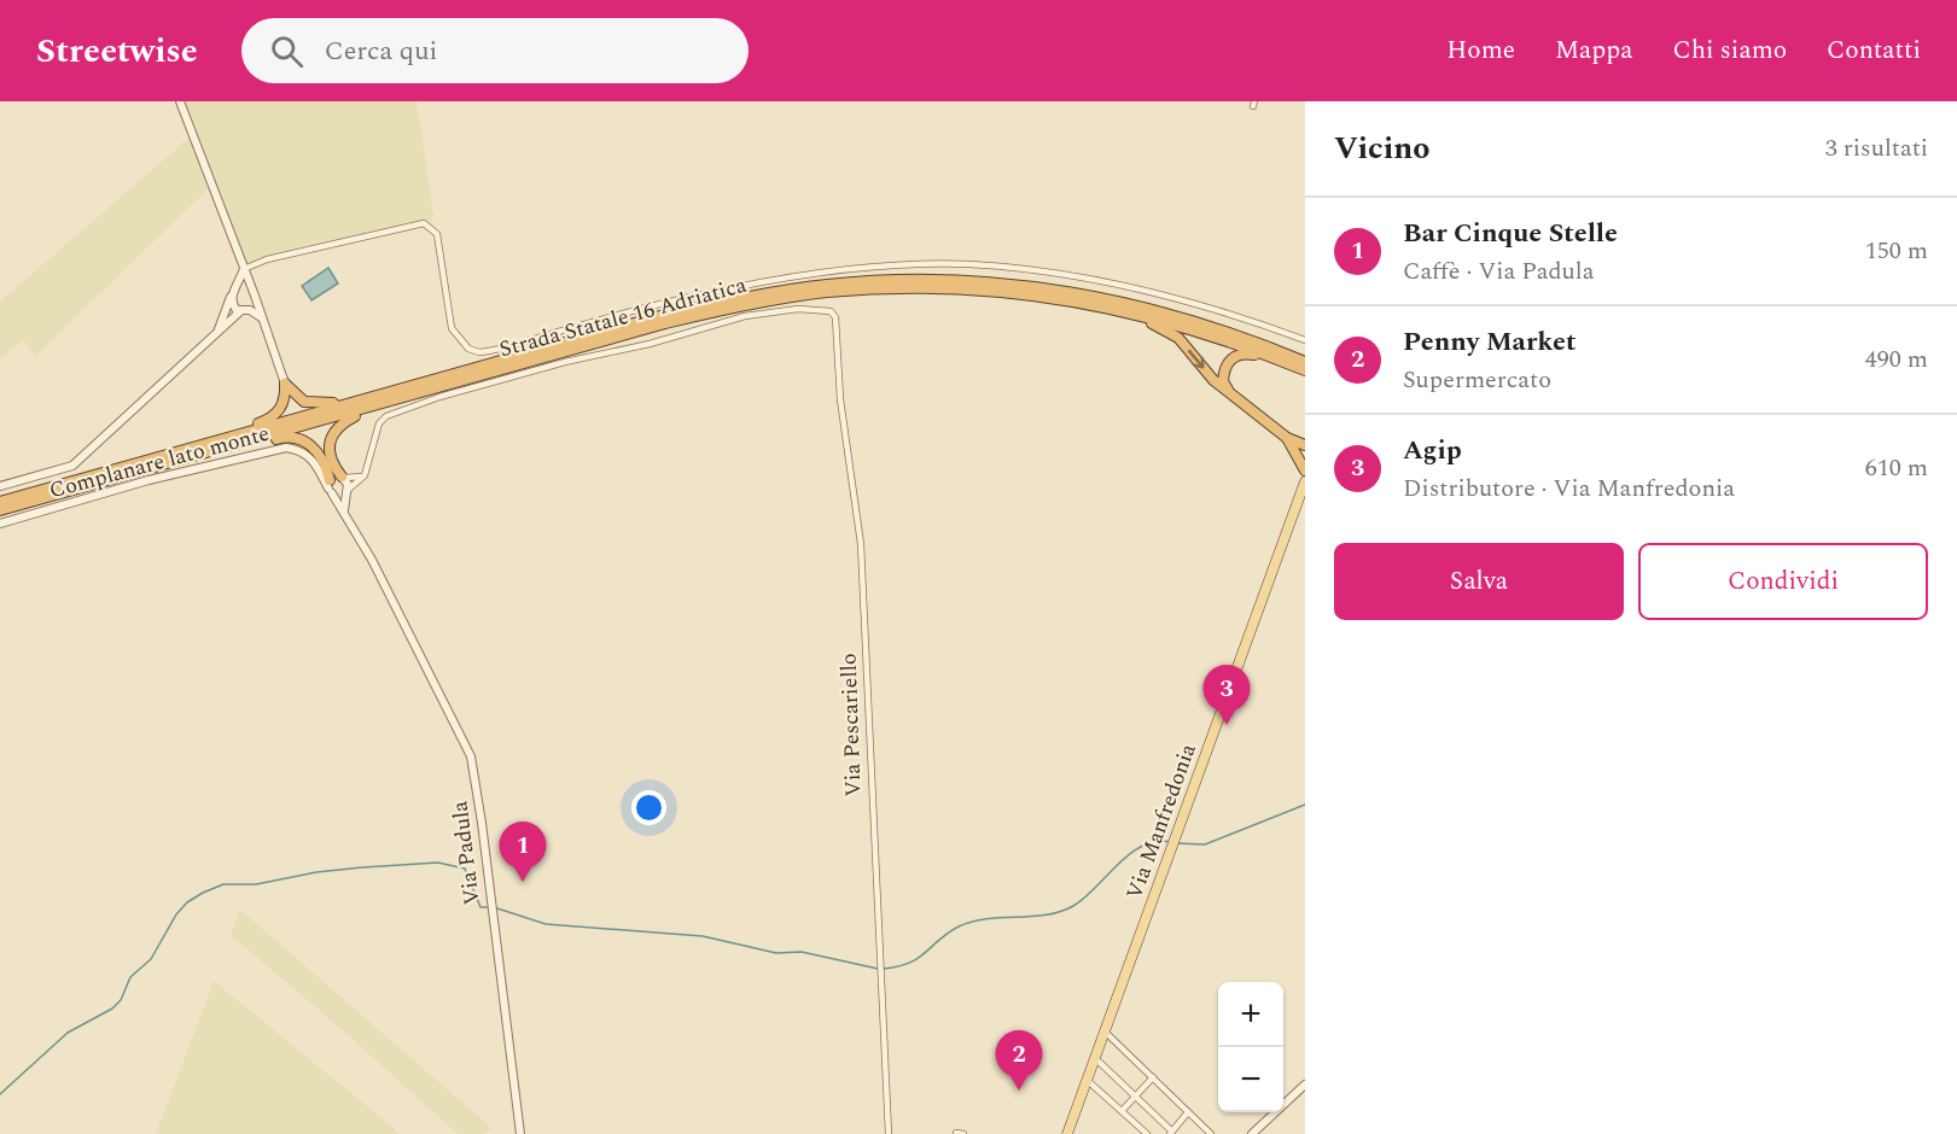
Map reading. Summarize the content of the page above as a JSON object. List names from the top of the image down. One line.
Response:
{"streets":{"highway":["Strada Statale 16 Adriatica"],"main road":["Via Manfredonia"],"street":["Complanare lato monte","Via Pescariello","Via Padula"]},"crossings":[["Complanare lato monte","Via Padula"]],"page":{"header":"Streetwise","search":"Cerca qui","nav":["Home","Mappa","Chi siamo","Contatti"],"heading":["Vicino","3 risultati"],"list":[{"mark":"1","name":"Bar Cinque Stelle","note":"Caffè · Via Padula","value":"150 m"},{"mark":"2","name":"Penny Market","note":"Supermercato","value":"490 m"},{"mark":"3","name":"Agip","note":"Distributore · Via Manfredonia","value":"610 m"}],"buttons":["Salva","Condividi"],"pins":["3","1","2"],"map_buttons":["+","−"]}}
